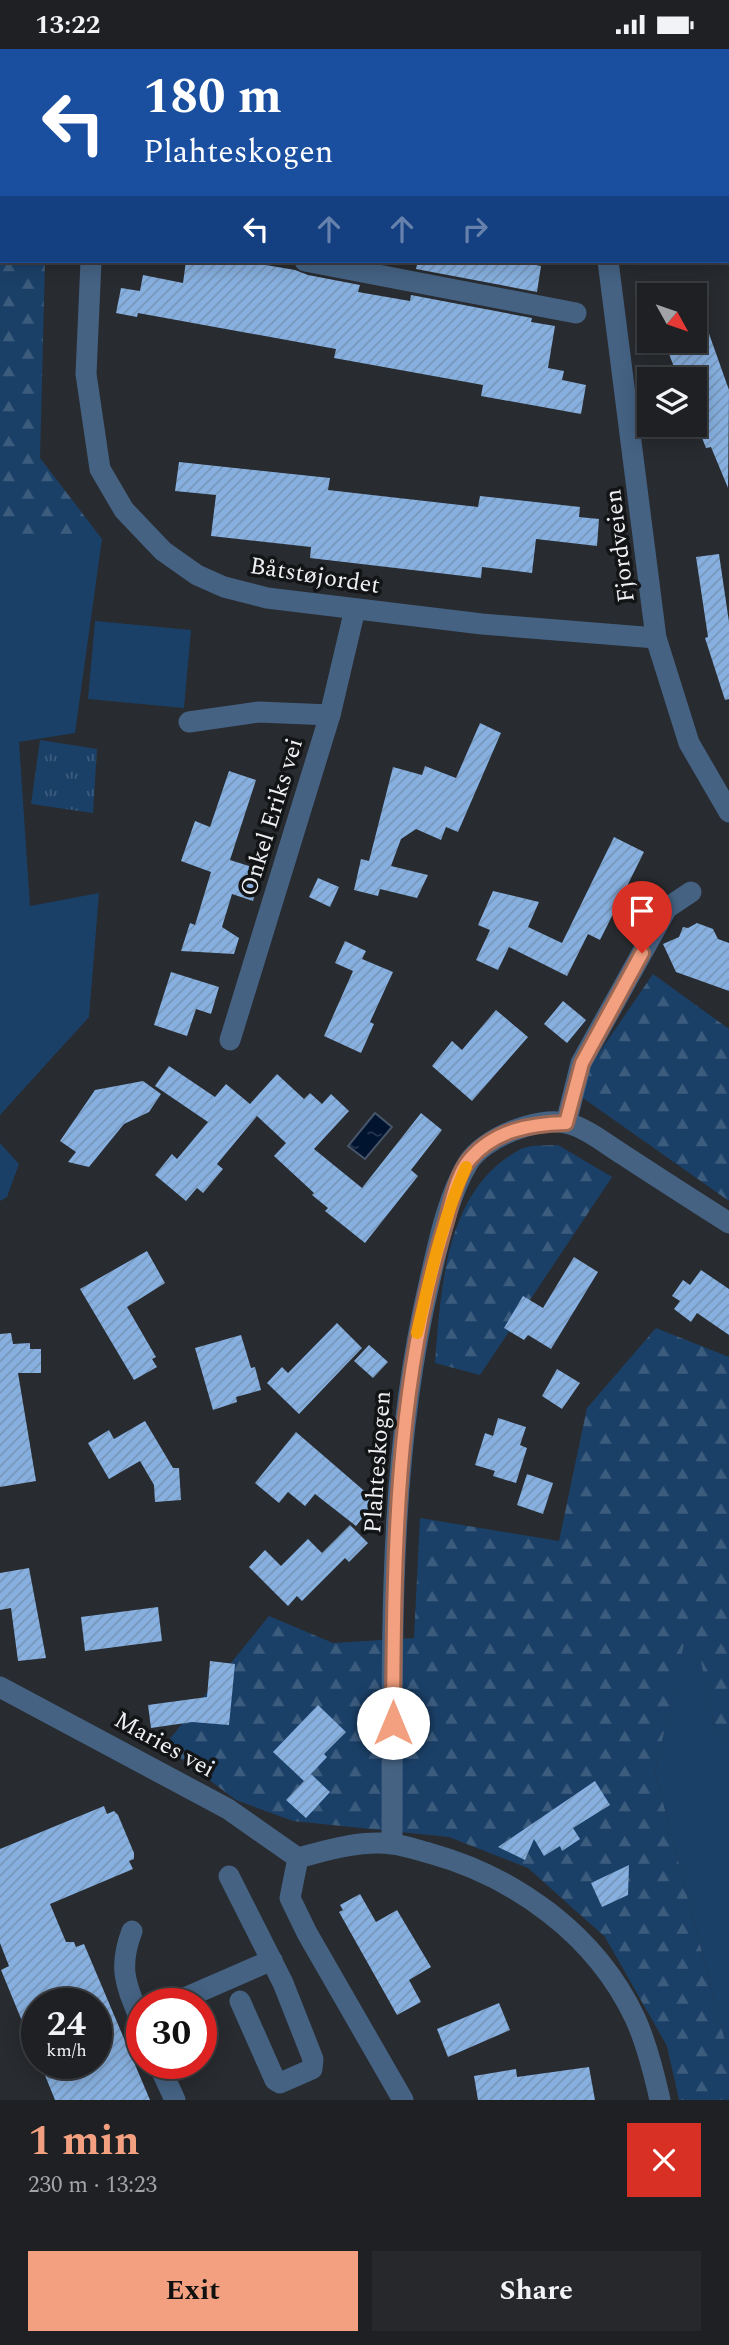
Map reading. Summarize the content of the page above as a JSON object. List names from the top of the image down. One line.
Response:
{"streets":{"street":["Fjordveien","Båtstøjordet","Onkel Eriks vei","Plahteskogen","Maries vei"]},"crossings":[["Fjordveien","Båtstøjordet"],["Båtstøjordet","Onkel Eriks vei"]],"north":"bottom right","page":{"status":"13:22","turn":["180 m","Plahteskogen"],"speed":"24 km/h","limit":"30","heading":["1 min","230 m · 13:23"],"buttons":["Exit","Share"]}}
